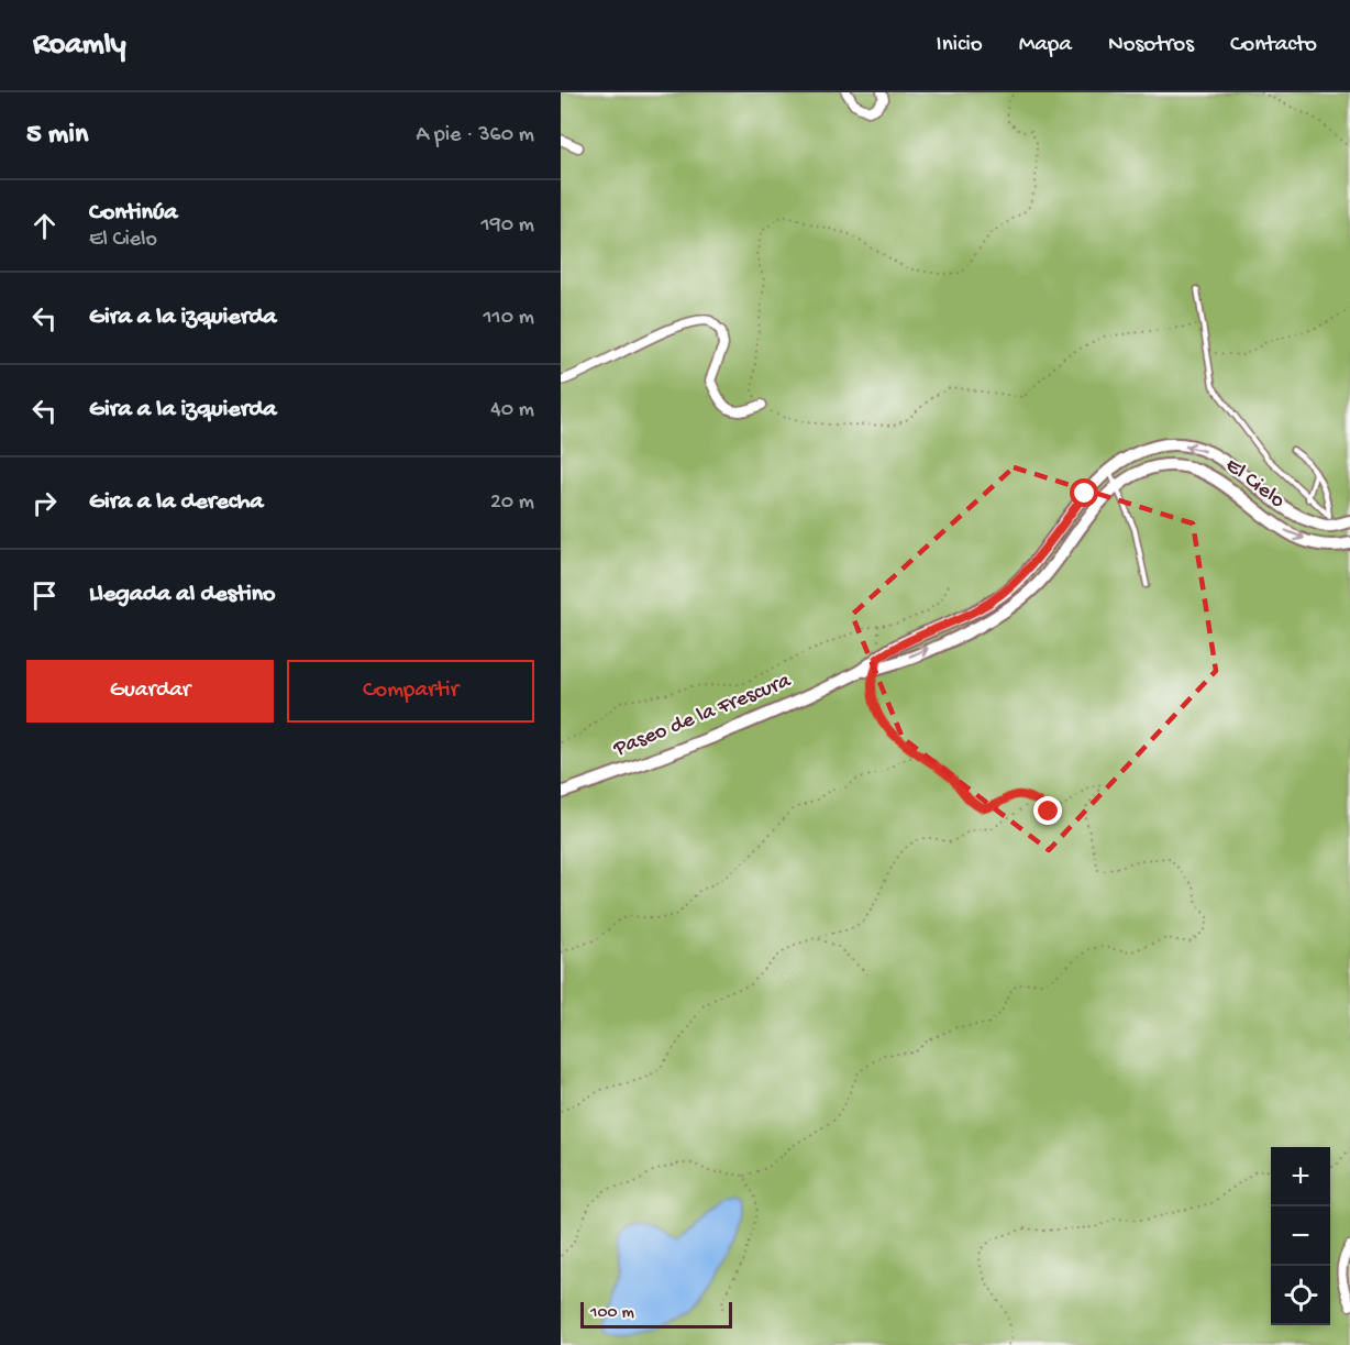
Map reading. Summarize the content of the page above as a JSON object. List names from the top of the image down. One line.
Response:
{"streets":{"street":["El Cielo","Paseo de la Frescura"]},"crossings":[["El Cielo","Paseo de la Frescura"]],"scale_bar":"100 m","page":{"header":"Roamly","nav":["Inicio","Mapa","Nosotros","Contacto"],"heading":["5 min","A pie · 360 m"],"list":[["Continúa","El Cielo","190 m"],["Gira a la izquierda","110 m"],["Gira a la izquierda","40 m"],["Gira a la derecha","20 m"],"Llegada al destino"],"buttons":["Guardar","Compartir"],"map_buttons":["+","−"],"scale":"100 m"}}
